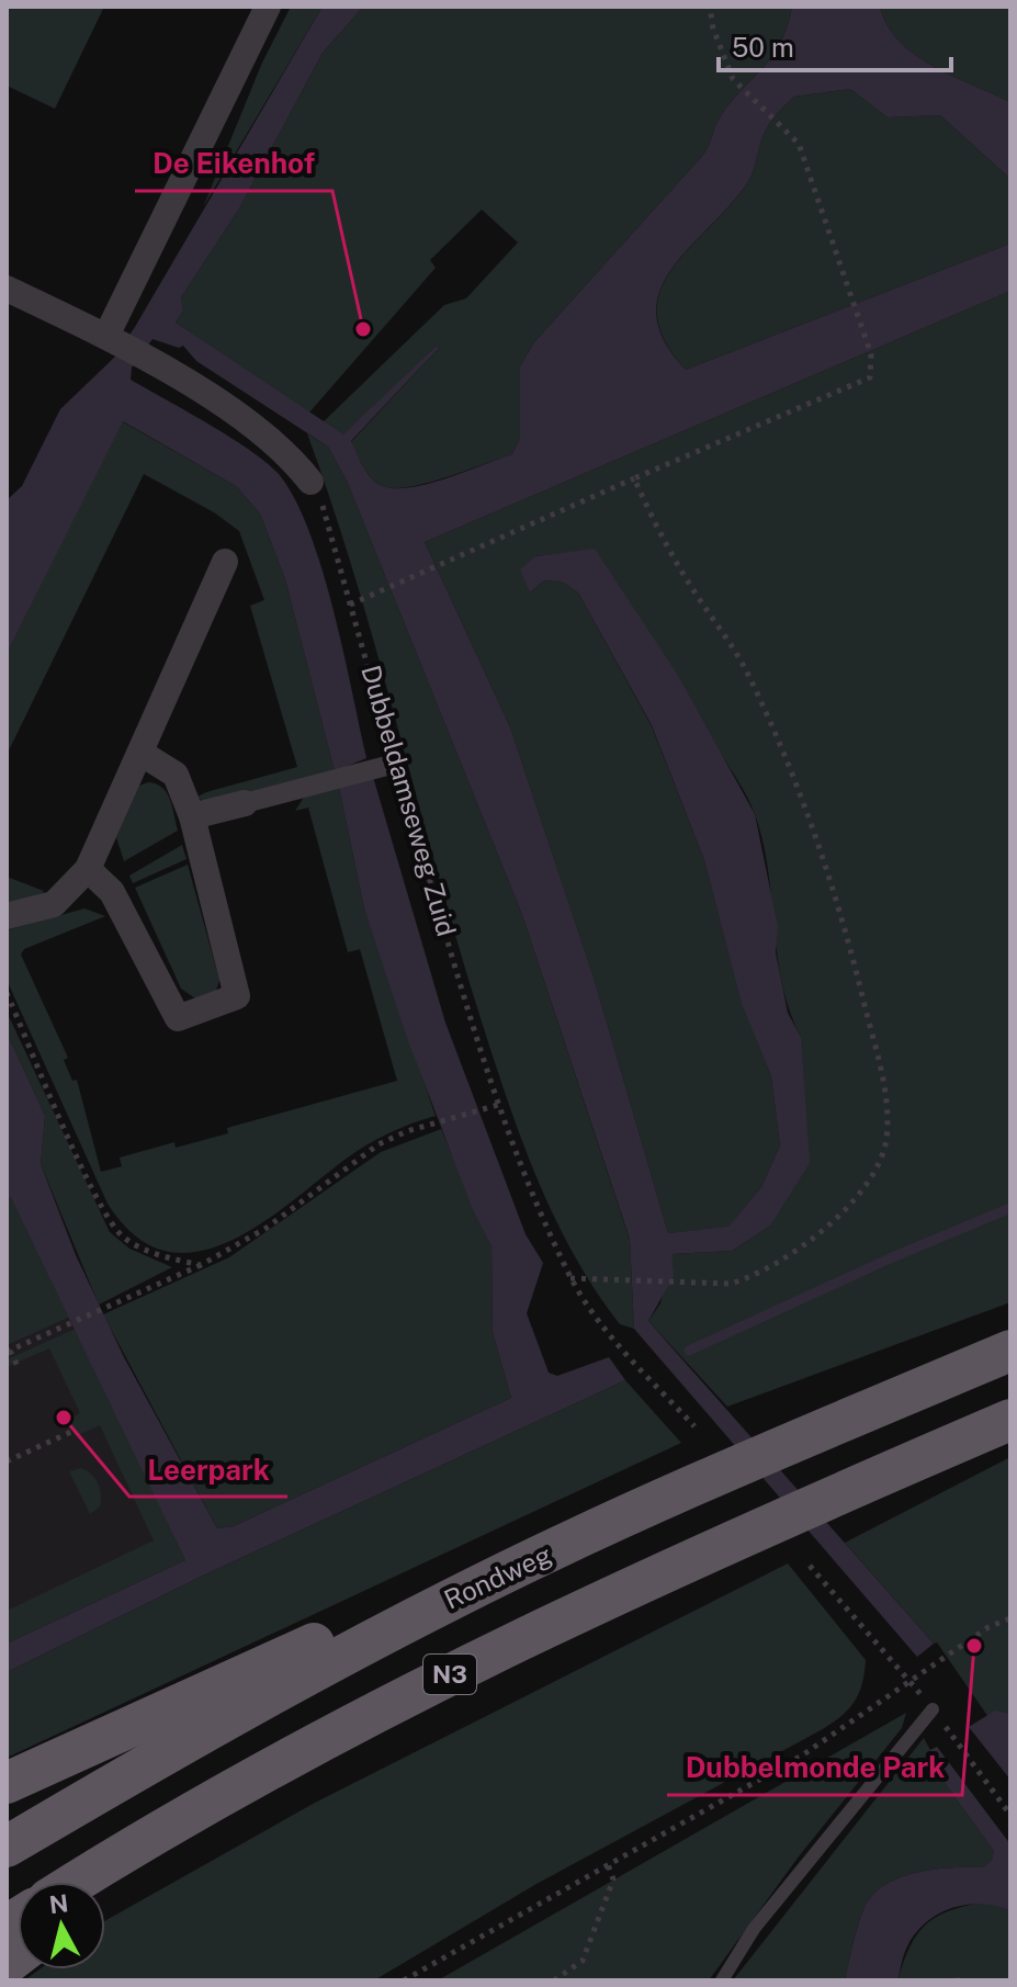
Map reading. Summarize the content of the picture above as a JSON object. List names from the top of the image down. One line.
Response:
{"streets":{"highway":["Rondweg","N3"],"path":["Dubbeldamseweg Zuid"]},"crossings":[["Rondweg","N3"]],"places":["De Eikenhof","Leerpark","Dubbelmonde Park"],"scale_bar":"50 m","north":"top"}
